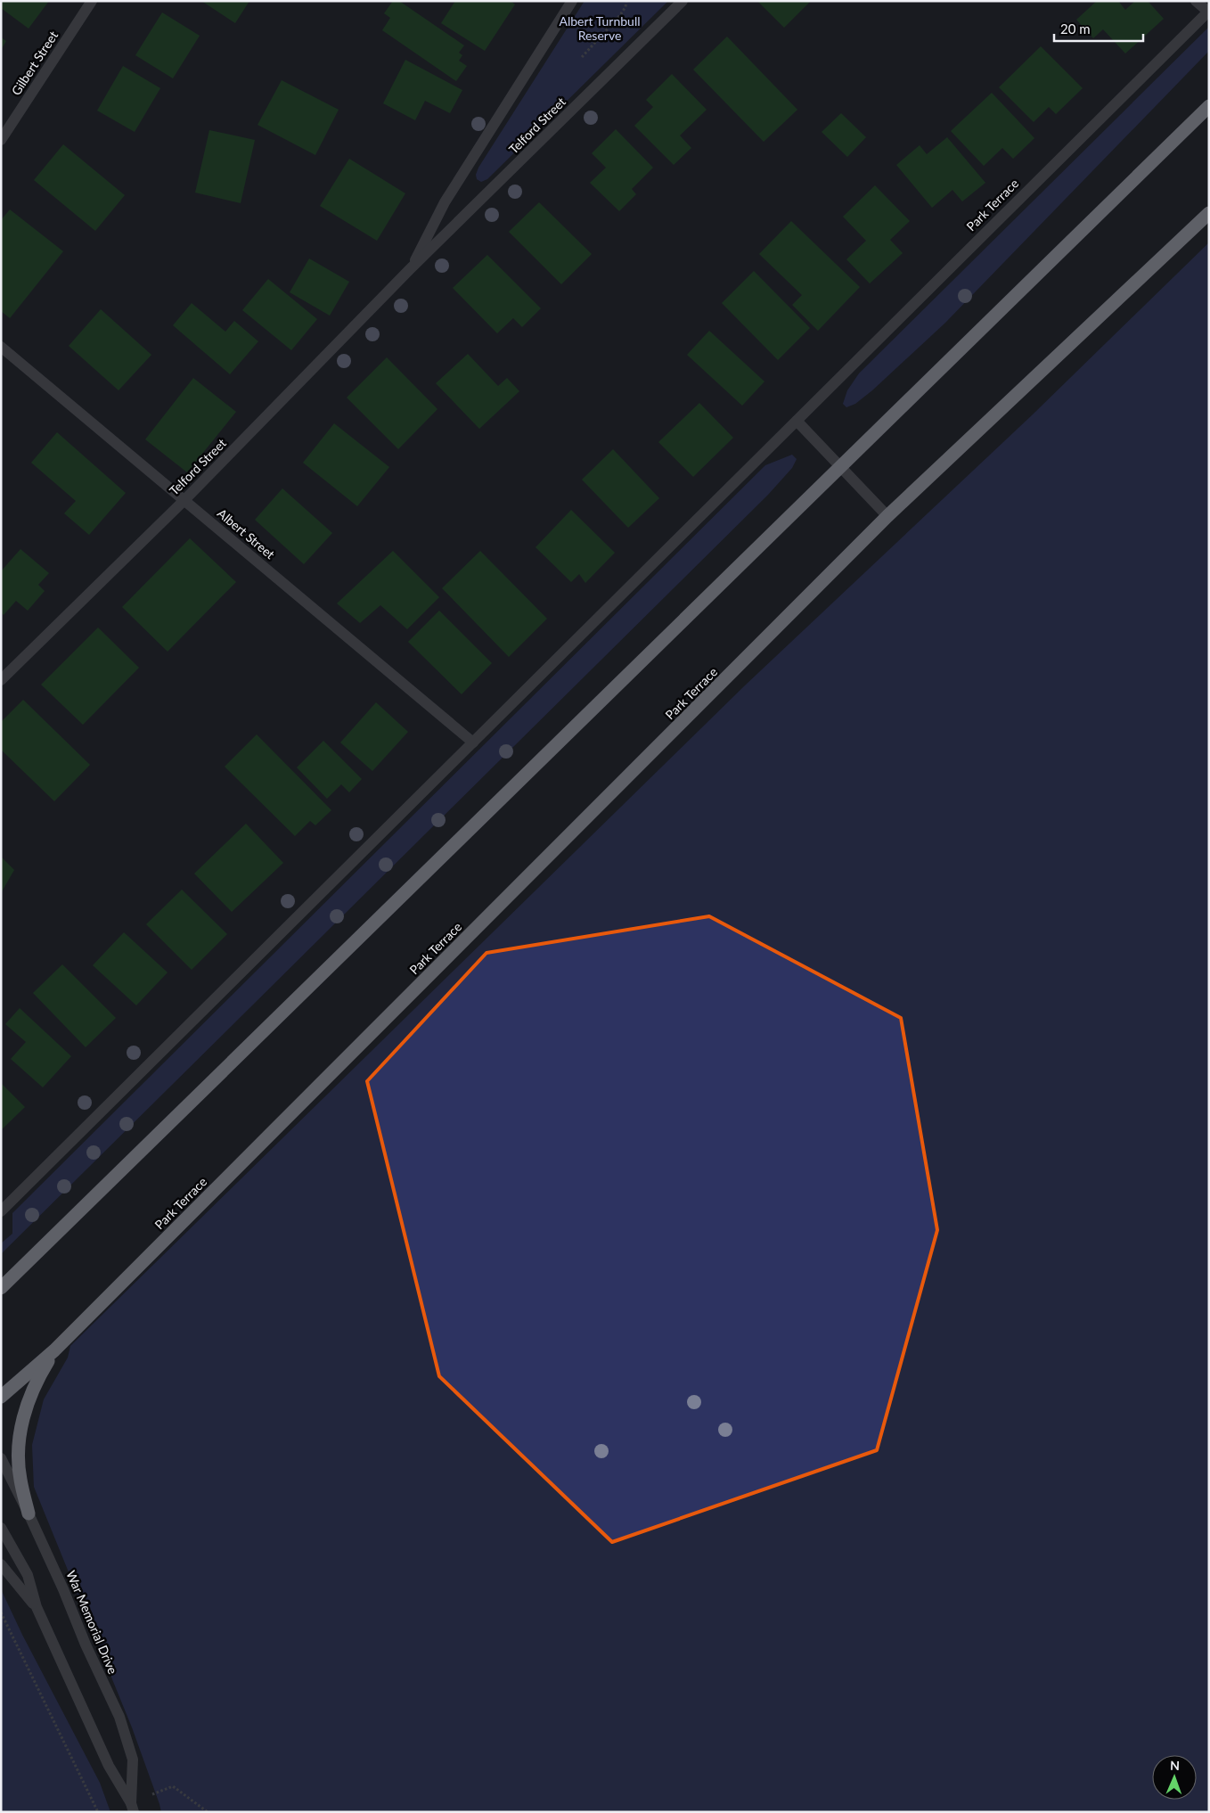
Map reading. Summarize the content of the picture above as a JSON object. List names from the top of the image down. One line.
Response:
{"streets":{"highway":["Park Terrace"],"street":["Gilbert Street","Telford Street","Albert Street","War Memorial Drive"]},"crossings":[["Telford Street","Albert Street"],["Park Terrace","Albert Street"]],"parks":["Albert Turnbull Reserve"],"scale_bar":"20 m","north":"top"}
